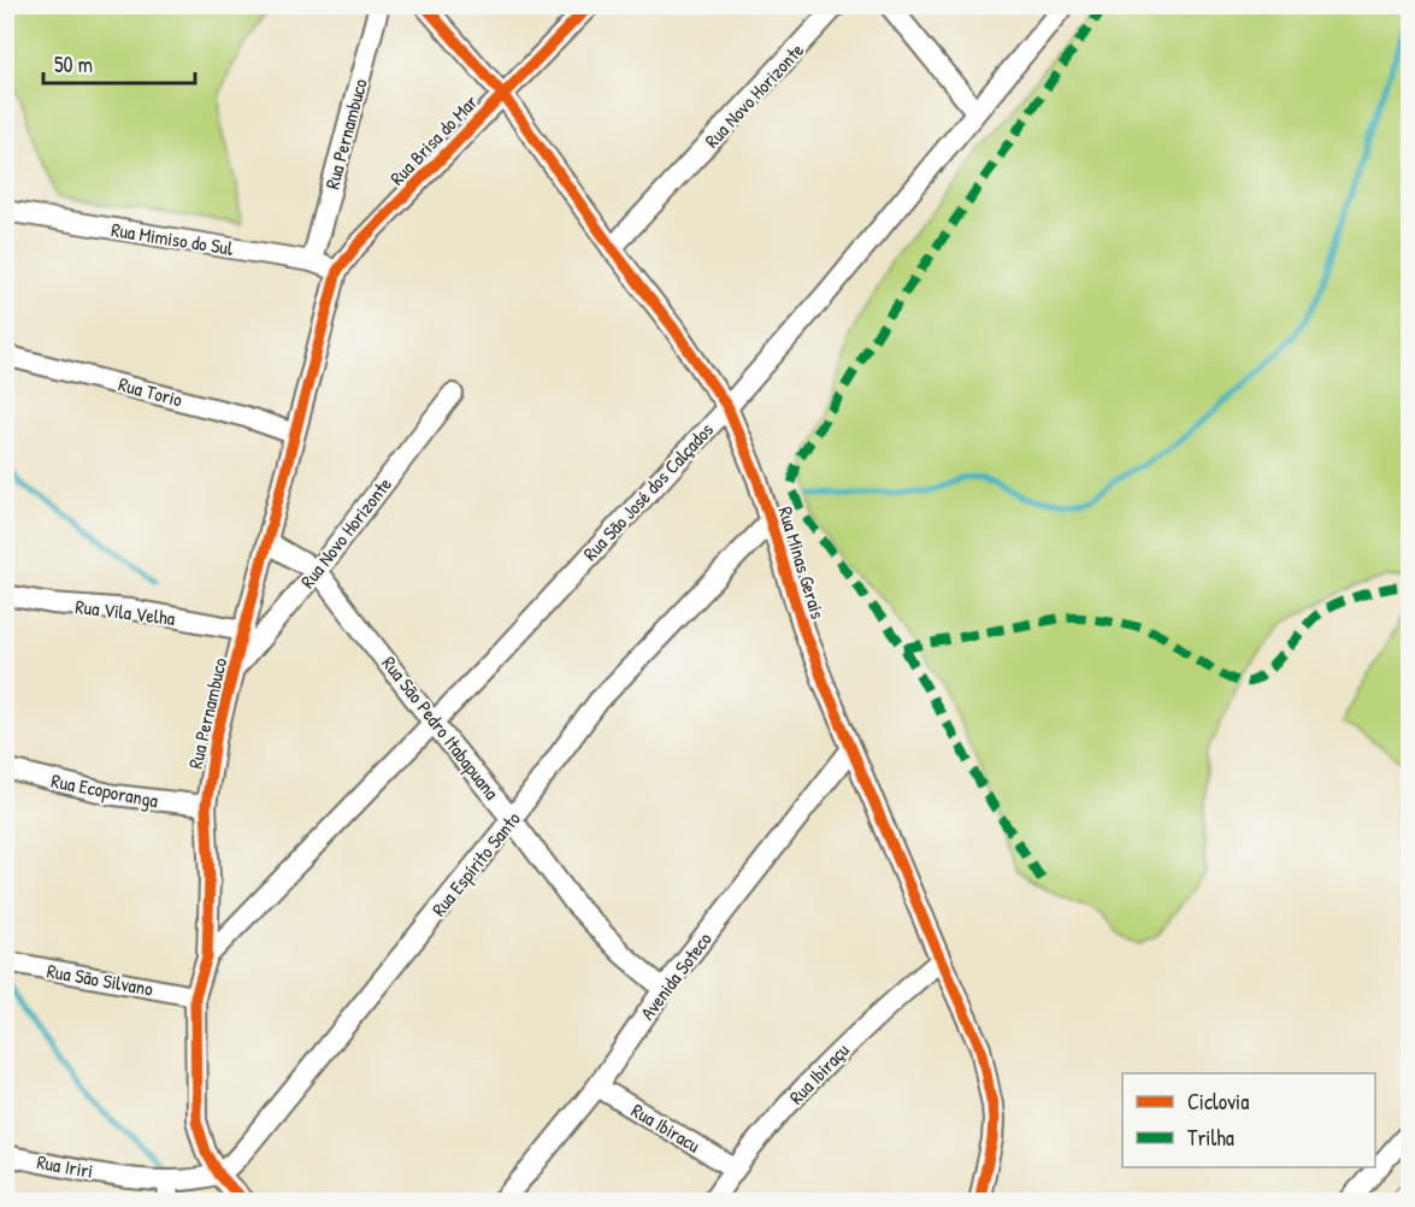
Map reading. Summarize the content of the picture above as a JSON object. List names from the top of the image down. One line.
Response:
{"streets":{"street":["Rua Novo Horizonte","Rua Pernambuco","Rua Brisa do Mar","Rua Mimiso do Sul","Rua Torio","Rua São José dos Calçados","Rua Minas Gerais","Rua Vila Velha","Rua São Pedro Itabapuana","Rua Ecoporanga","Rua Espírito Santo","Avenida Soteco","Rua São Silvano","Rua Ibiraçu","Rua Ibiracu","Rua Iriri"]},"crossings":[["Rua Novo Horizonte","Rua Pernambuco"],["Rua Novo Horizonte","Rua Minas Gerais"],["Rua Novo Horizonte","Rua São Pedro Itabapuana"],["Rua Pernambuco","Rua Brisa do Mar"],["Rua Pernambuco","Rua Mimiso do Sul"],["Rua Pernambuco","Rua Torio"],["Rua Pernambuco","Rua São José dos Calçados"],["Rua Pernambuco","Rua Vila Velha"],["Rua Pernambuco","Rua São Pedro Itabapuana"],["Rua Pernambuco","Rua Ecoporanga"],["Rua Pernambuco","Rua Espírito Santo"],["Rua Pernambuco","Rua São Silvano"],["Rua Brisa do Mar","Rua Mimiso do Sul"],["Rua Brisa do Mar","Rua Minas Gerais"],["Rua São José dos Calçados","Rua Minas Gerais"],["Rua São José dos Calçados","Rua São Pedro Itabapuana"],["Rua Minas Gerais","Rua Espírito Santo"],["Rua Minas Gerais","Avenida Soteco"],["Rua Minas Gerais","Rua Ibiraçu"],["Rua São Pedro Itabapuana","Rua Espírito Santo"],["Rua São Pedro Itabapuana","Avenida Soteco"],["Avenida Soteco","Rua Ibiracu"],["Rua Ibiraçu","Rua Ibiracu"]],"legend":["Ciclovia","Trilha"],"scale_bar":"50 m"}
